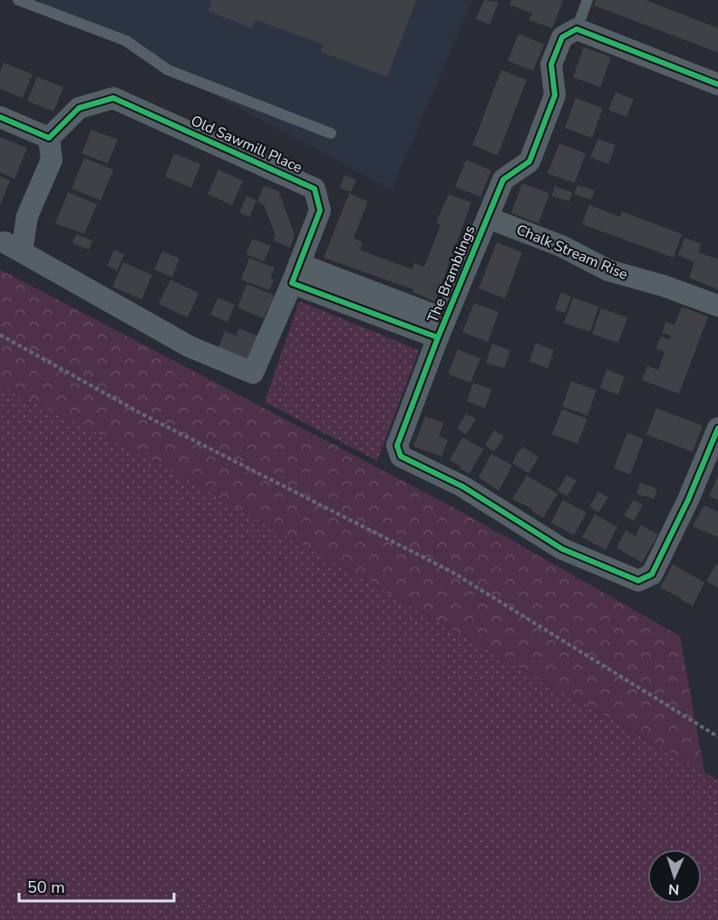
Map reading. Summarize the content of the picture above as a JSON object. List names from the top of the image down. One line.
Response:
{"streets":{"street":["Old Sawmill Place","Chalk Stream Rise","The Bramblings"]},"crossings":[["Chalk Stream Rise","The Bramblings"]],"scale_bar":"50 m","north":"bottom"}
